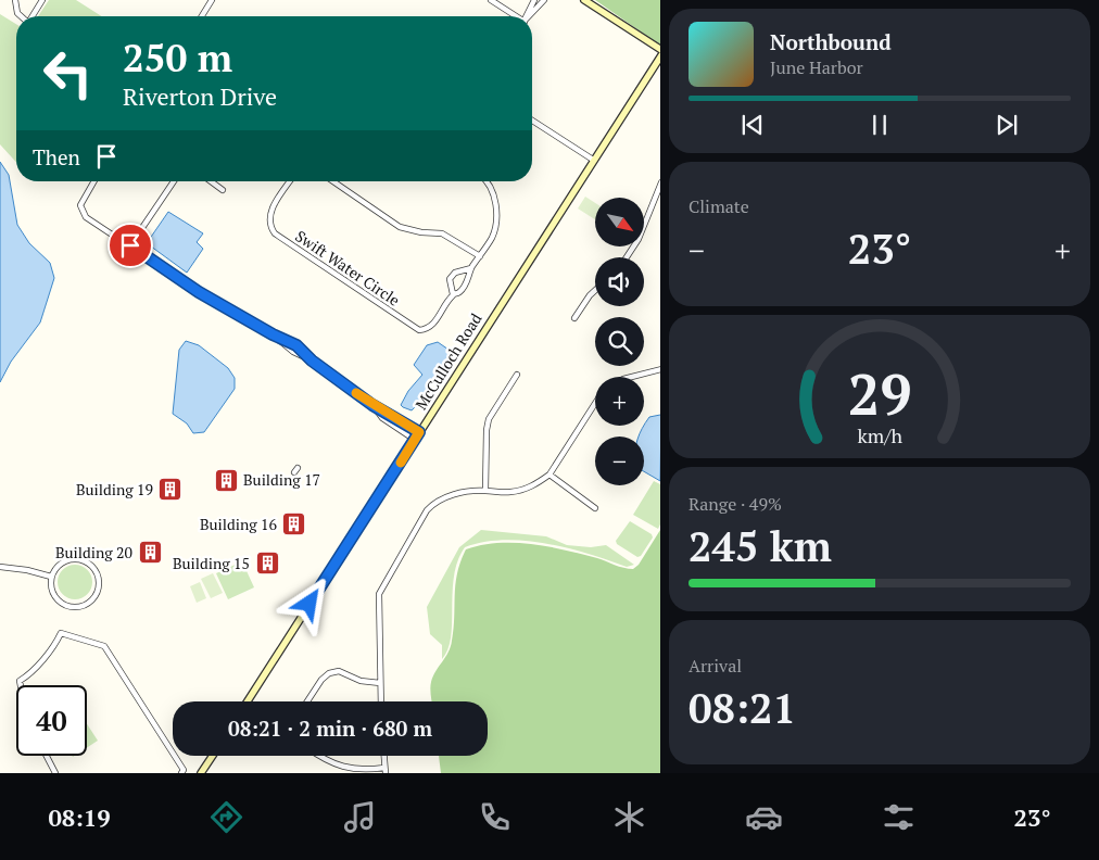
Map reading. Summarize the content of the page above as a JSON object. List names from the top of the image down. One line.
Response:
{"streets":{"street":["Swift Water Circle","McCulloch Road"]},"places":{"building":["Building 17","Building 19","Building 16","Building 20","Building 15"]},"north":"bottom right","page":{"turn":["250 m","Riverton Drive"],"song":["Northbound","June Harbor"],"then":"Then","tile":["Climate",["Range · 49%","245 km"],["Arrival","08:21"]],"map_buttons":["+","−"],"heat":["−","23°","+"],"limit":"40","trip":"08:21 · 2 min · 680 m","tabs":["08:19","23°"],"gauge":["29","km/h"]}}
